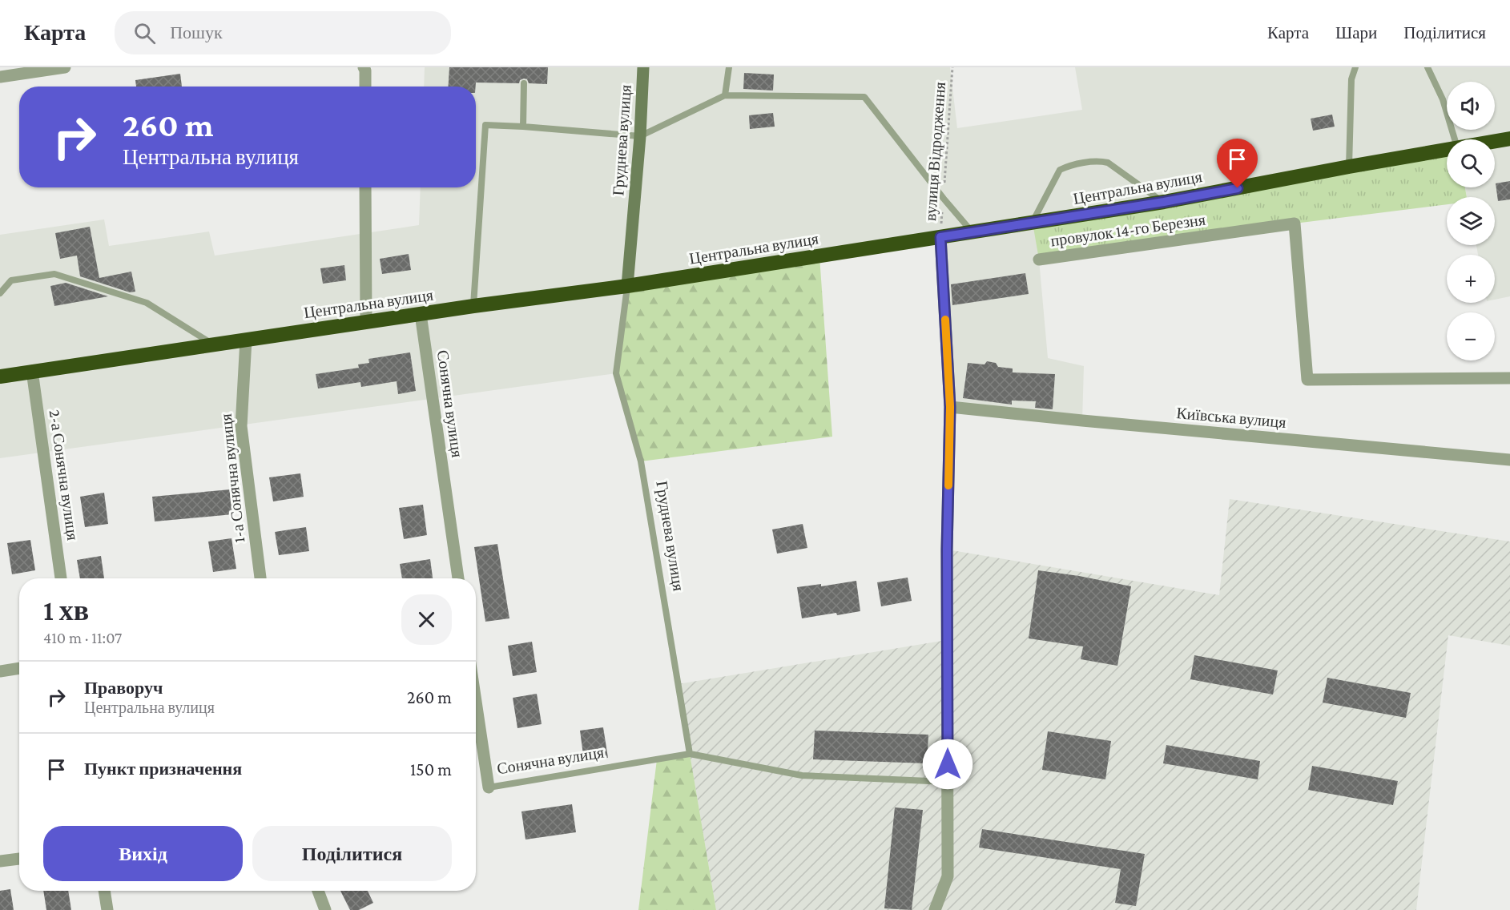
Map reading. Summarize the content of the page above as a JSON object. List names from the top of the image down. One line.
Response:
{"streets":{"highway":["Центральна вулиця"],"street":["Груднева вулиця","провулок 14-го Березня","Сонячна вулиця","Київська вулиця","2-а Сонячна вулиця","1-а Сонячна вулиця"],"path":["вулиця Відродження"]},"crossings":[["Груднева вулиця","Центральна вулиця"],["Груднева вулиця","Сонячна вулиця"],["вулиця Відродження","Центральна вулиця"],["Центральна вулиця","Сонячна вулиця"],["Центральна вулиця","2-а Сонячна вулиця"],["Центральна вулиця","1-а Сонячна вулиця"]],"page":{"header":"Карта","search":"Пошук","nav":["Карта","Шари","Поділитися"],"map_buttons":["+","−"],"turn":["260 m","Центральна вулиця"],"heading":["1 хв","410 m · 11:07"],"list":[{"name":"Праворуч","note":"Центральна вулиця","value":"260 m"},{"name":"Пункт призначення","value":"150 m"}],"buttons":["Вихід","Поділитися"]}}
